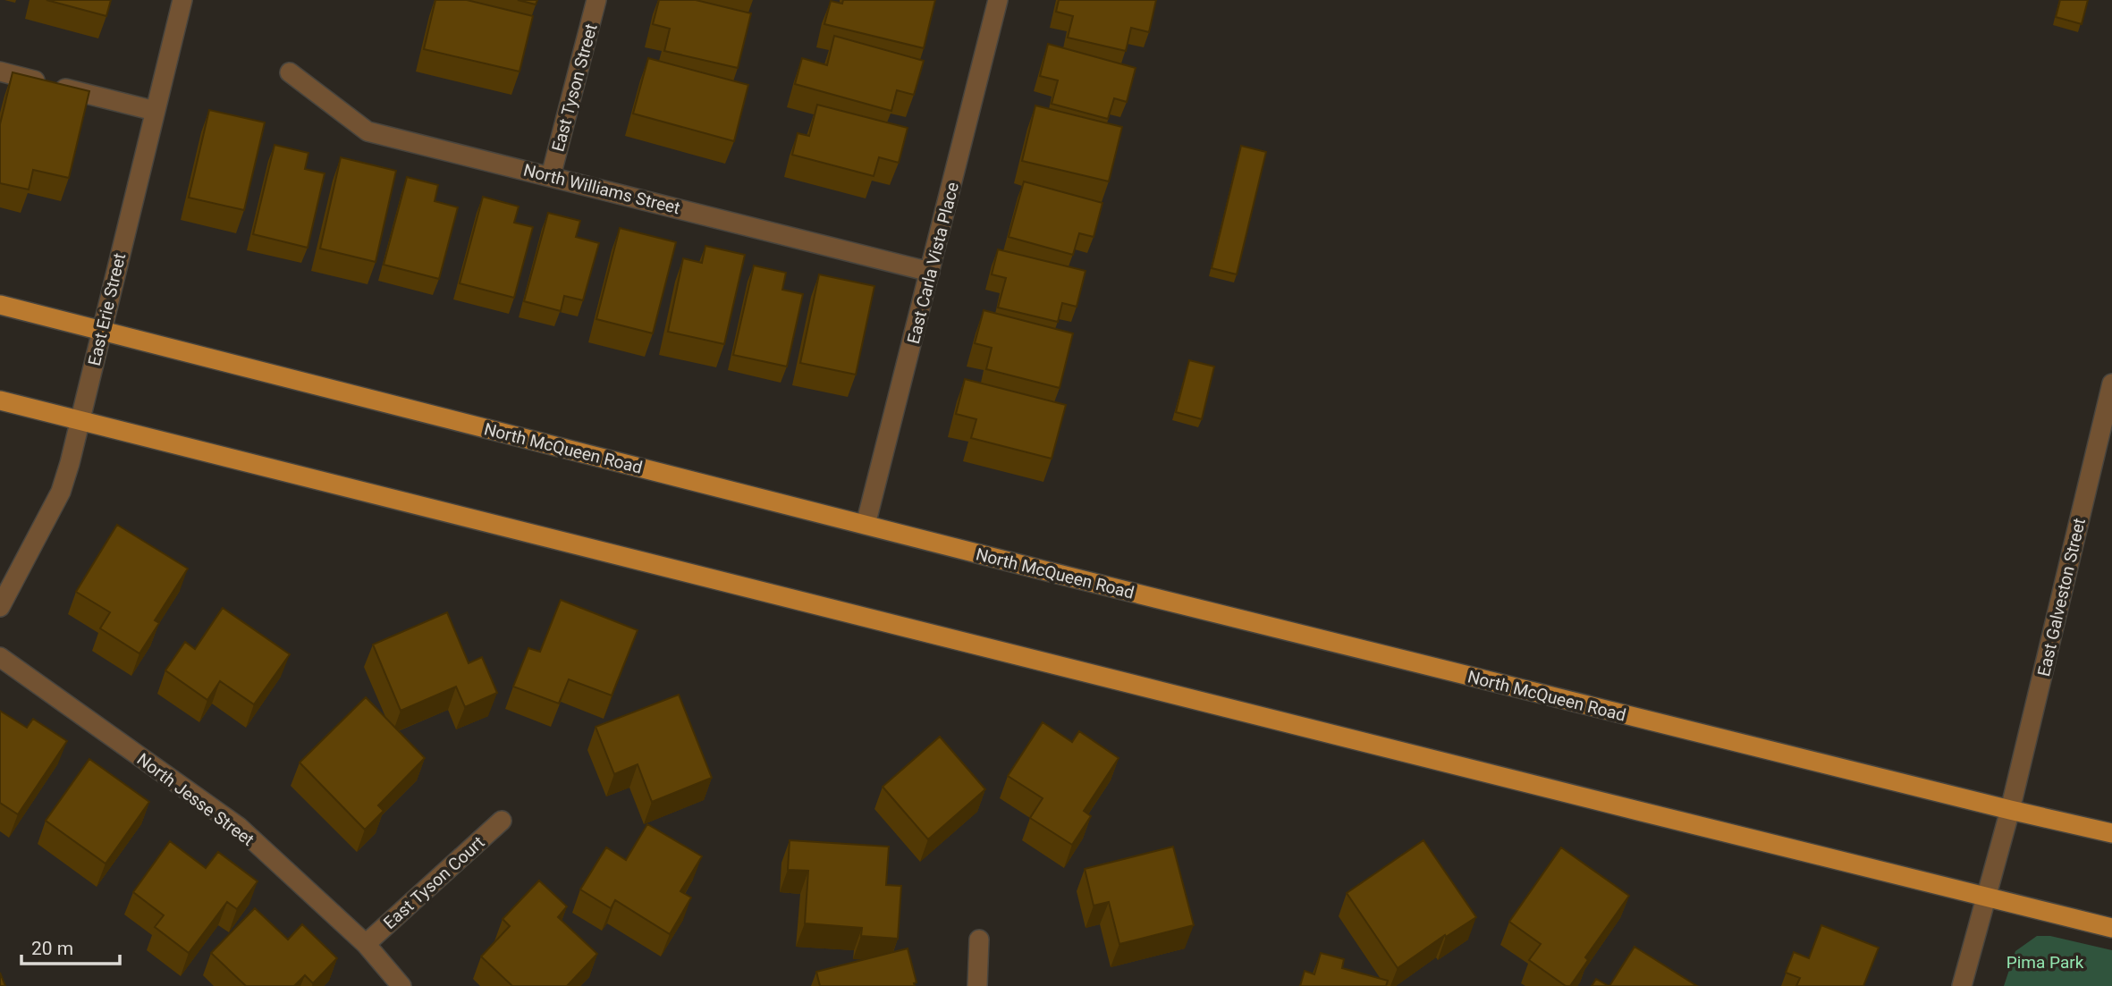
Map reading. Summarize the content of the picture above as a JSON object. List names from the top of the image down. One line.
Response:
{"streets":{"main road":["North McQueen Road"],"street":["East Tyson Street","North Williams Street","East Carla Vista Place","East Erie Street","East Galveston Street","North Jesse Street","East Tyson Court"]},"crossings":[["East Tyson Street","North Williams Street"],["North Williams Street","East Carla Vista Place"],["East Carla Vista Place","North McQueen Road"],["East Erie Street","North McQueen Road"],["North McQueen Road","East Galveston Street"],["North Jesse Street","East Tyson Court"]],"parks":["Pima Park"],"scale_bar":"20 m"}
